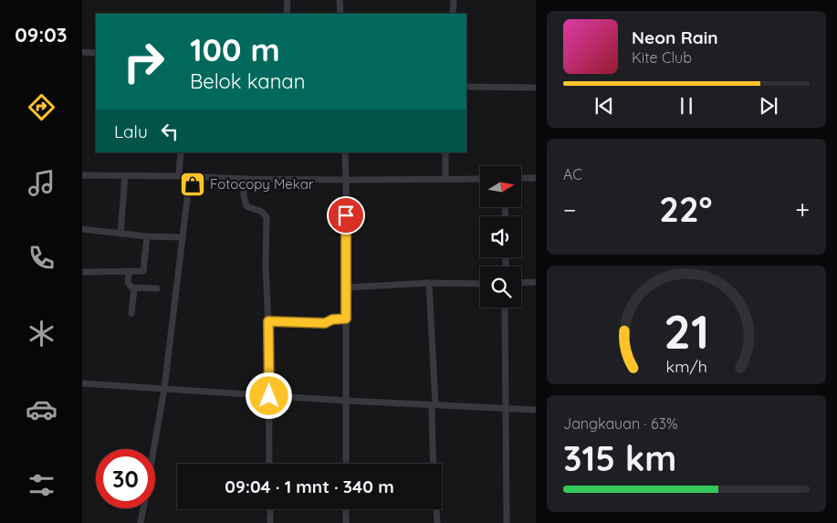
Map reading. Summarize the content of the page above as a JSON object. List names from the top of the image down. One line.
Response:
{"places":{"shop":["Fotocopy Mekar"]},"north":"right","page":{"tabs":"09:03","turn":["100 m","Belok kanan"],"song":["Neon Rain","Kite Club"],"then":"Lalu","tile":["AC",["Jangkauan · 63%","315 km"]],"heat":["−","22°","+"],"limit":"30","trip":"09:04 · 1 mnt · 340 m","gauge":["21","km/h"]}}
